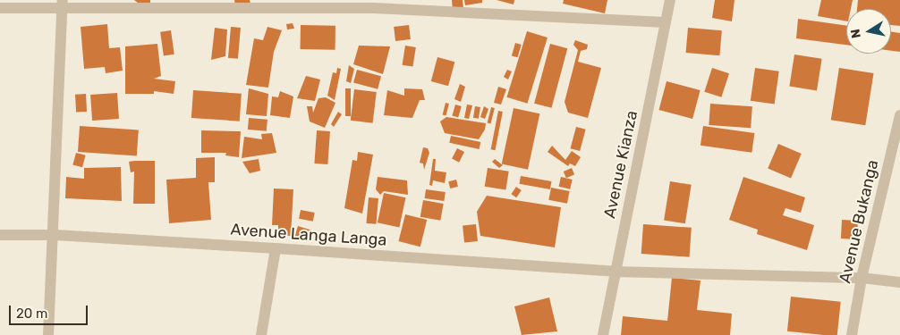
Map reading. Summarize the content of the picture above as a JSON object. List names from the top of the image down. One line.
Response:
{"streets":{"street":["Avenue Kianza","Avenue Bukanga","Avenue Langa Langa"]},"crossings":[["Avenue Kianza","Avenue Langa Langa"],["Avenue Bukanga","Avenue Langa Langa"]],"scale_bar":"20 m","north":"left"}
